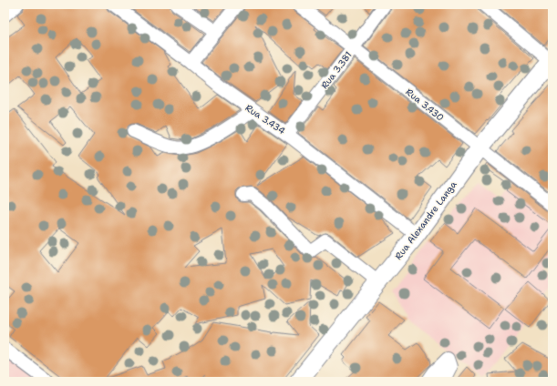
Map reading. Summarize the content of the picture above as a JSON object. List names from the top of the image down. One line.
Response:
{"streets":{"street":["Rua 3.381","Rua 3.430","Rua 3.434","Rua Alexandre Langa"]},"crossings":[["Rua 3.381","Rua 3.430"],["Rua 3.381","Rua 3.434"],["Rua 3.430","Rua Alexandre Langa"],["Rua 3.434","Rua Alexandre Langa"]]}
